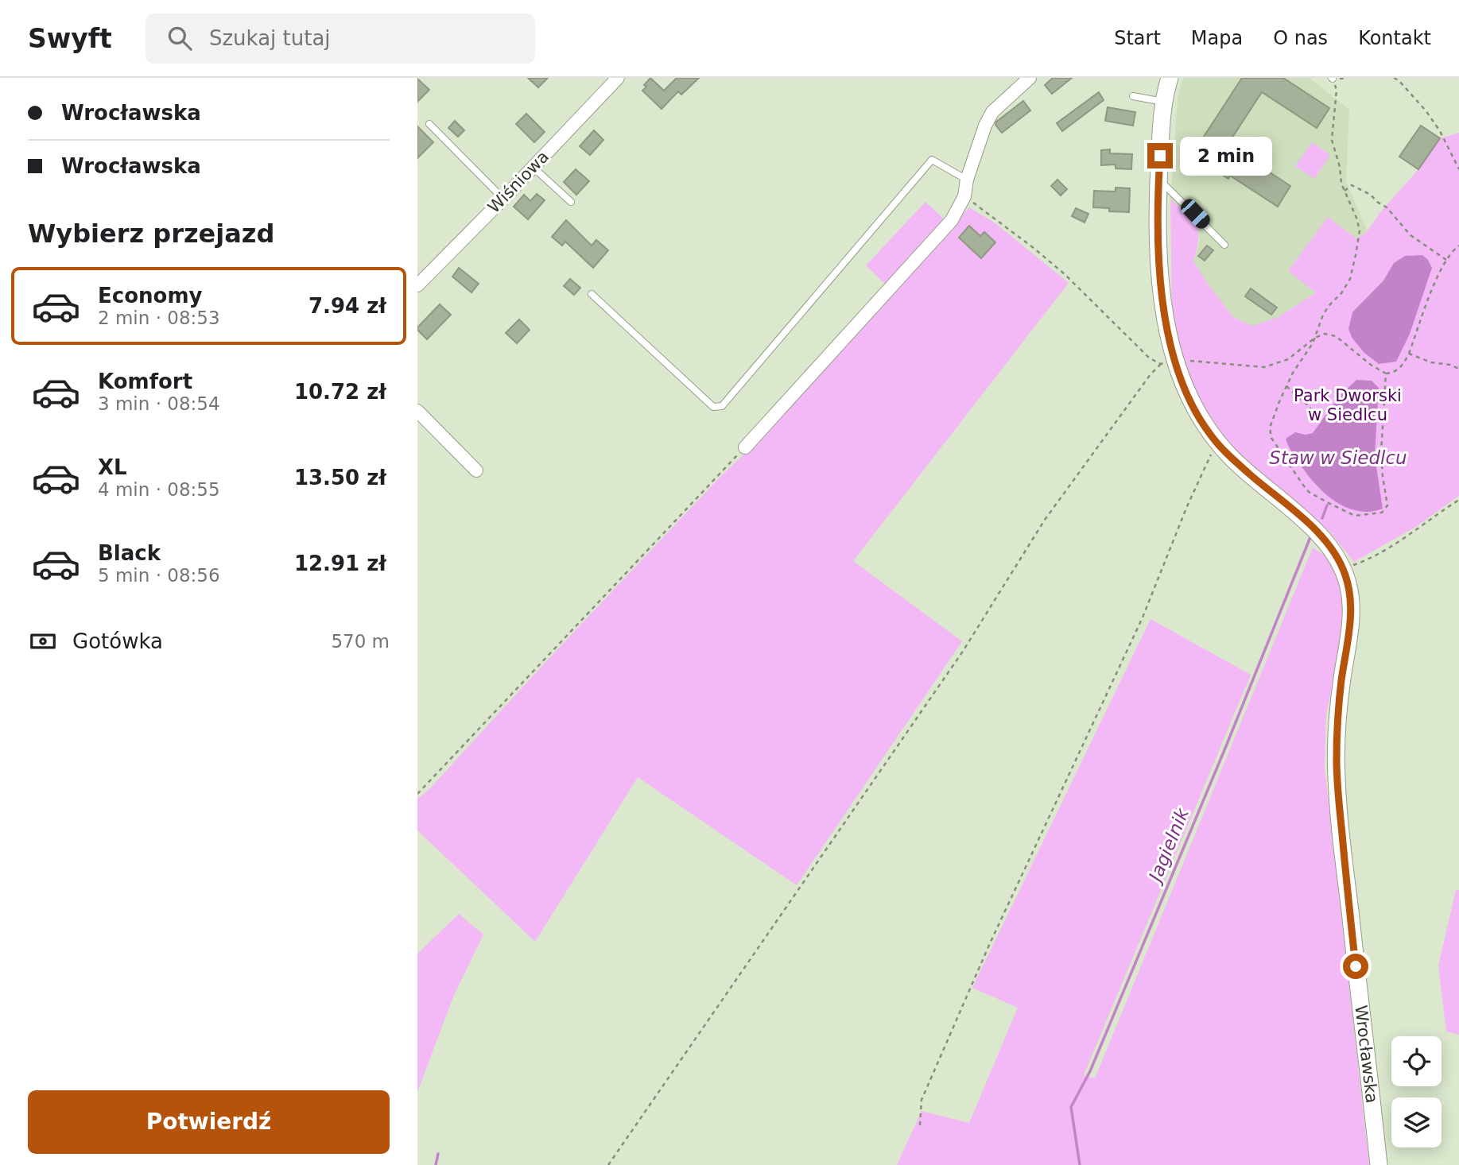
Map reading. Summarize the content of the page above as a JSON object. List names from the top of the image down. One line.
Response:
{"streets":{"street":["Wiśniowa","Wrocławska"]},"water":["Staw w Siedlcu","Jagielnik"],"parks":["Park Dworski w Siedlcu"],"page":{"header":"Swyft","search":"Szukaj tutaj","nav":["Start","Mapa","O nas","Kontakt"],"banner":["Wrocławska","Wrocławska"],"bubble":"2 min","heading":"Wybierz przejazd","list":[{"name":"Economy","note":"2 min · 08:53","value":"7.94 zł"},{"name":"Komfort","note":"3 min · 08:54","value":"10.72 zł"},{"name":"XL","note":"4 min · 08:55","value":"13.50 zł"},{"name":"Black","note":"5 min · 08:56","value":"12.91 zł"}],"pay":["Gotówka","570 m"],"buttons":"Potwierdź"}}
